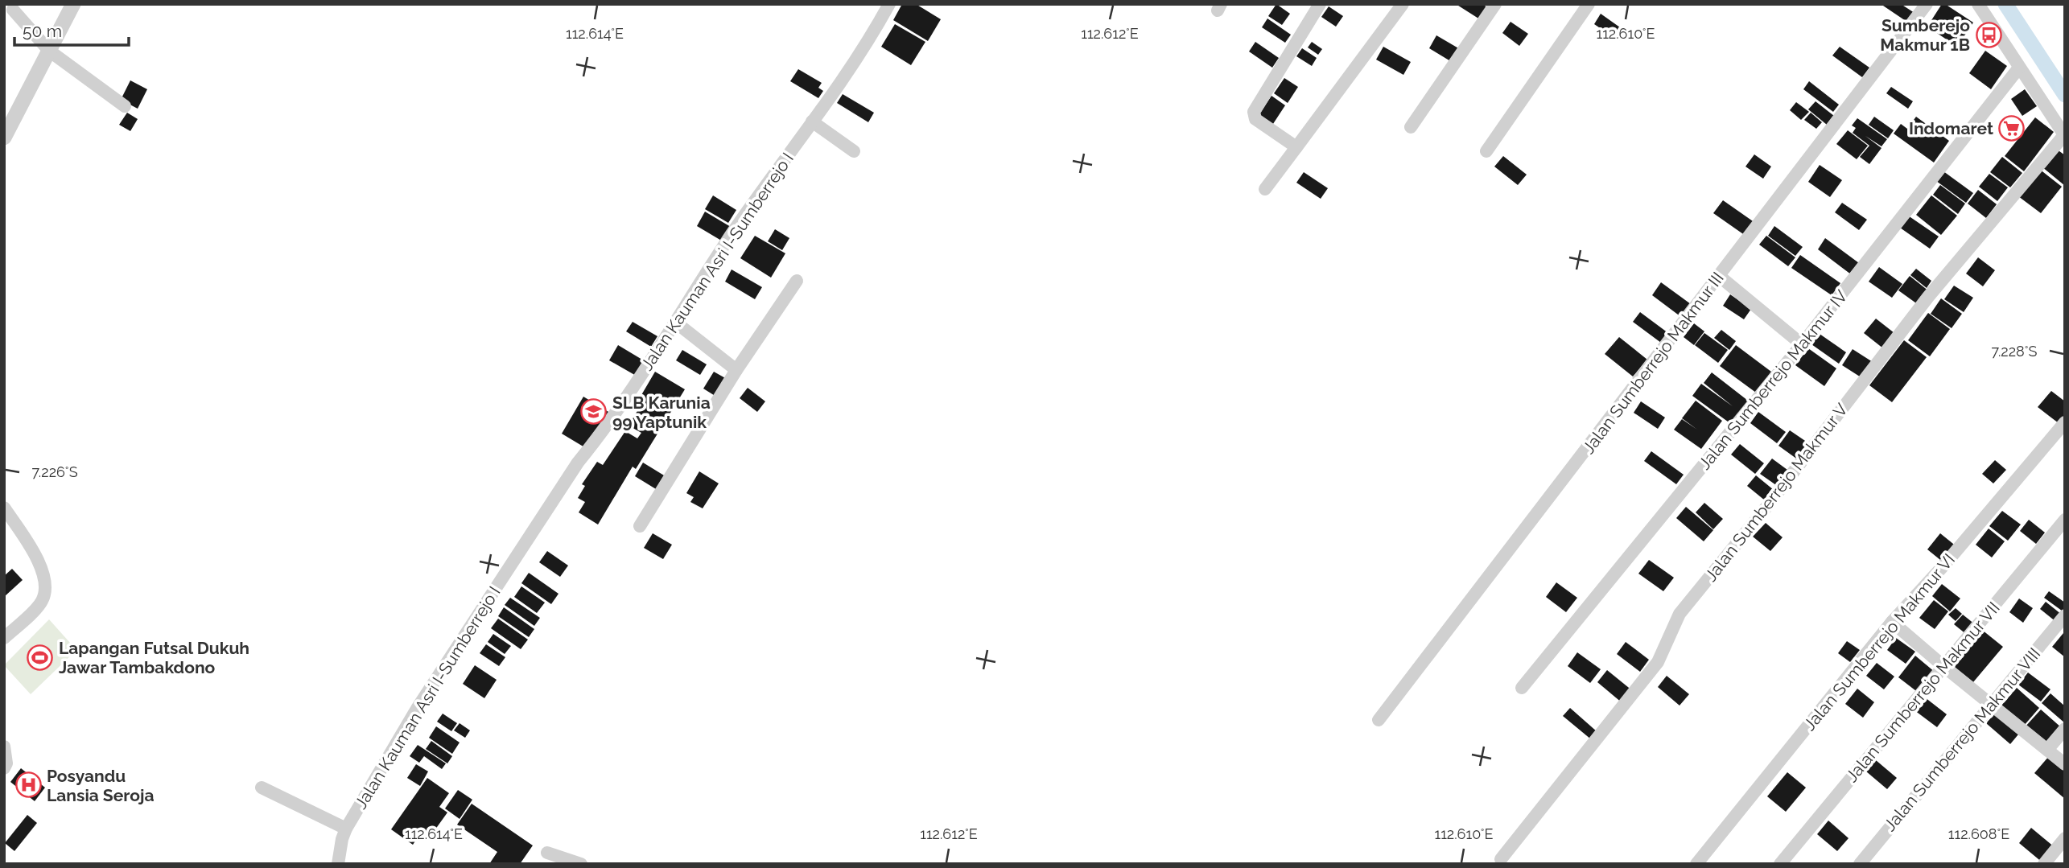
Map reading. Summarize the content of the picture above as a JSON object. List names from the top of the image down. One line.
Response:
{"streets":{"street":["Jalan Kauman Asri I-Sumberrejo I","Jalan Sumberrejo Makmur III","Jalan Sumberrejo Makmur IV","Jalan Sumberrejo Makmur V","Jalan Sumberrejo Makmur VI","Jalan Sumberrejo Makmur VII","Jalan Sumberrejo Makmur VIII"]},"places":{"bus stop":["Sumberejo Makmur 1B"],"supermarket":["Indomaret"],"school or university":["SLB Karunia 99 Yaptunik"],"sports":["Lapangan Futsal Dukuh Jawar Tambakdono"],"hospital":["Posyandu Lansia Seroja"]},"scale_bar":"50 m","coordinates":["112.614°E","112.612°E","112.610°E","7.228°S","7.226°S","112.608°E"]}
